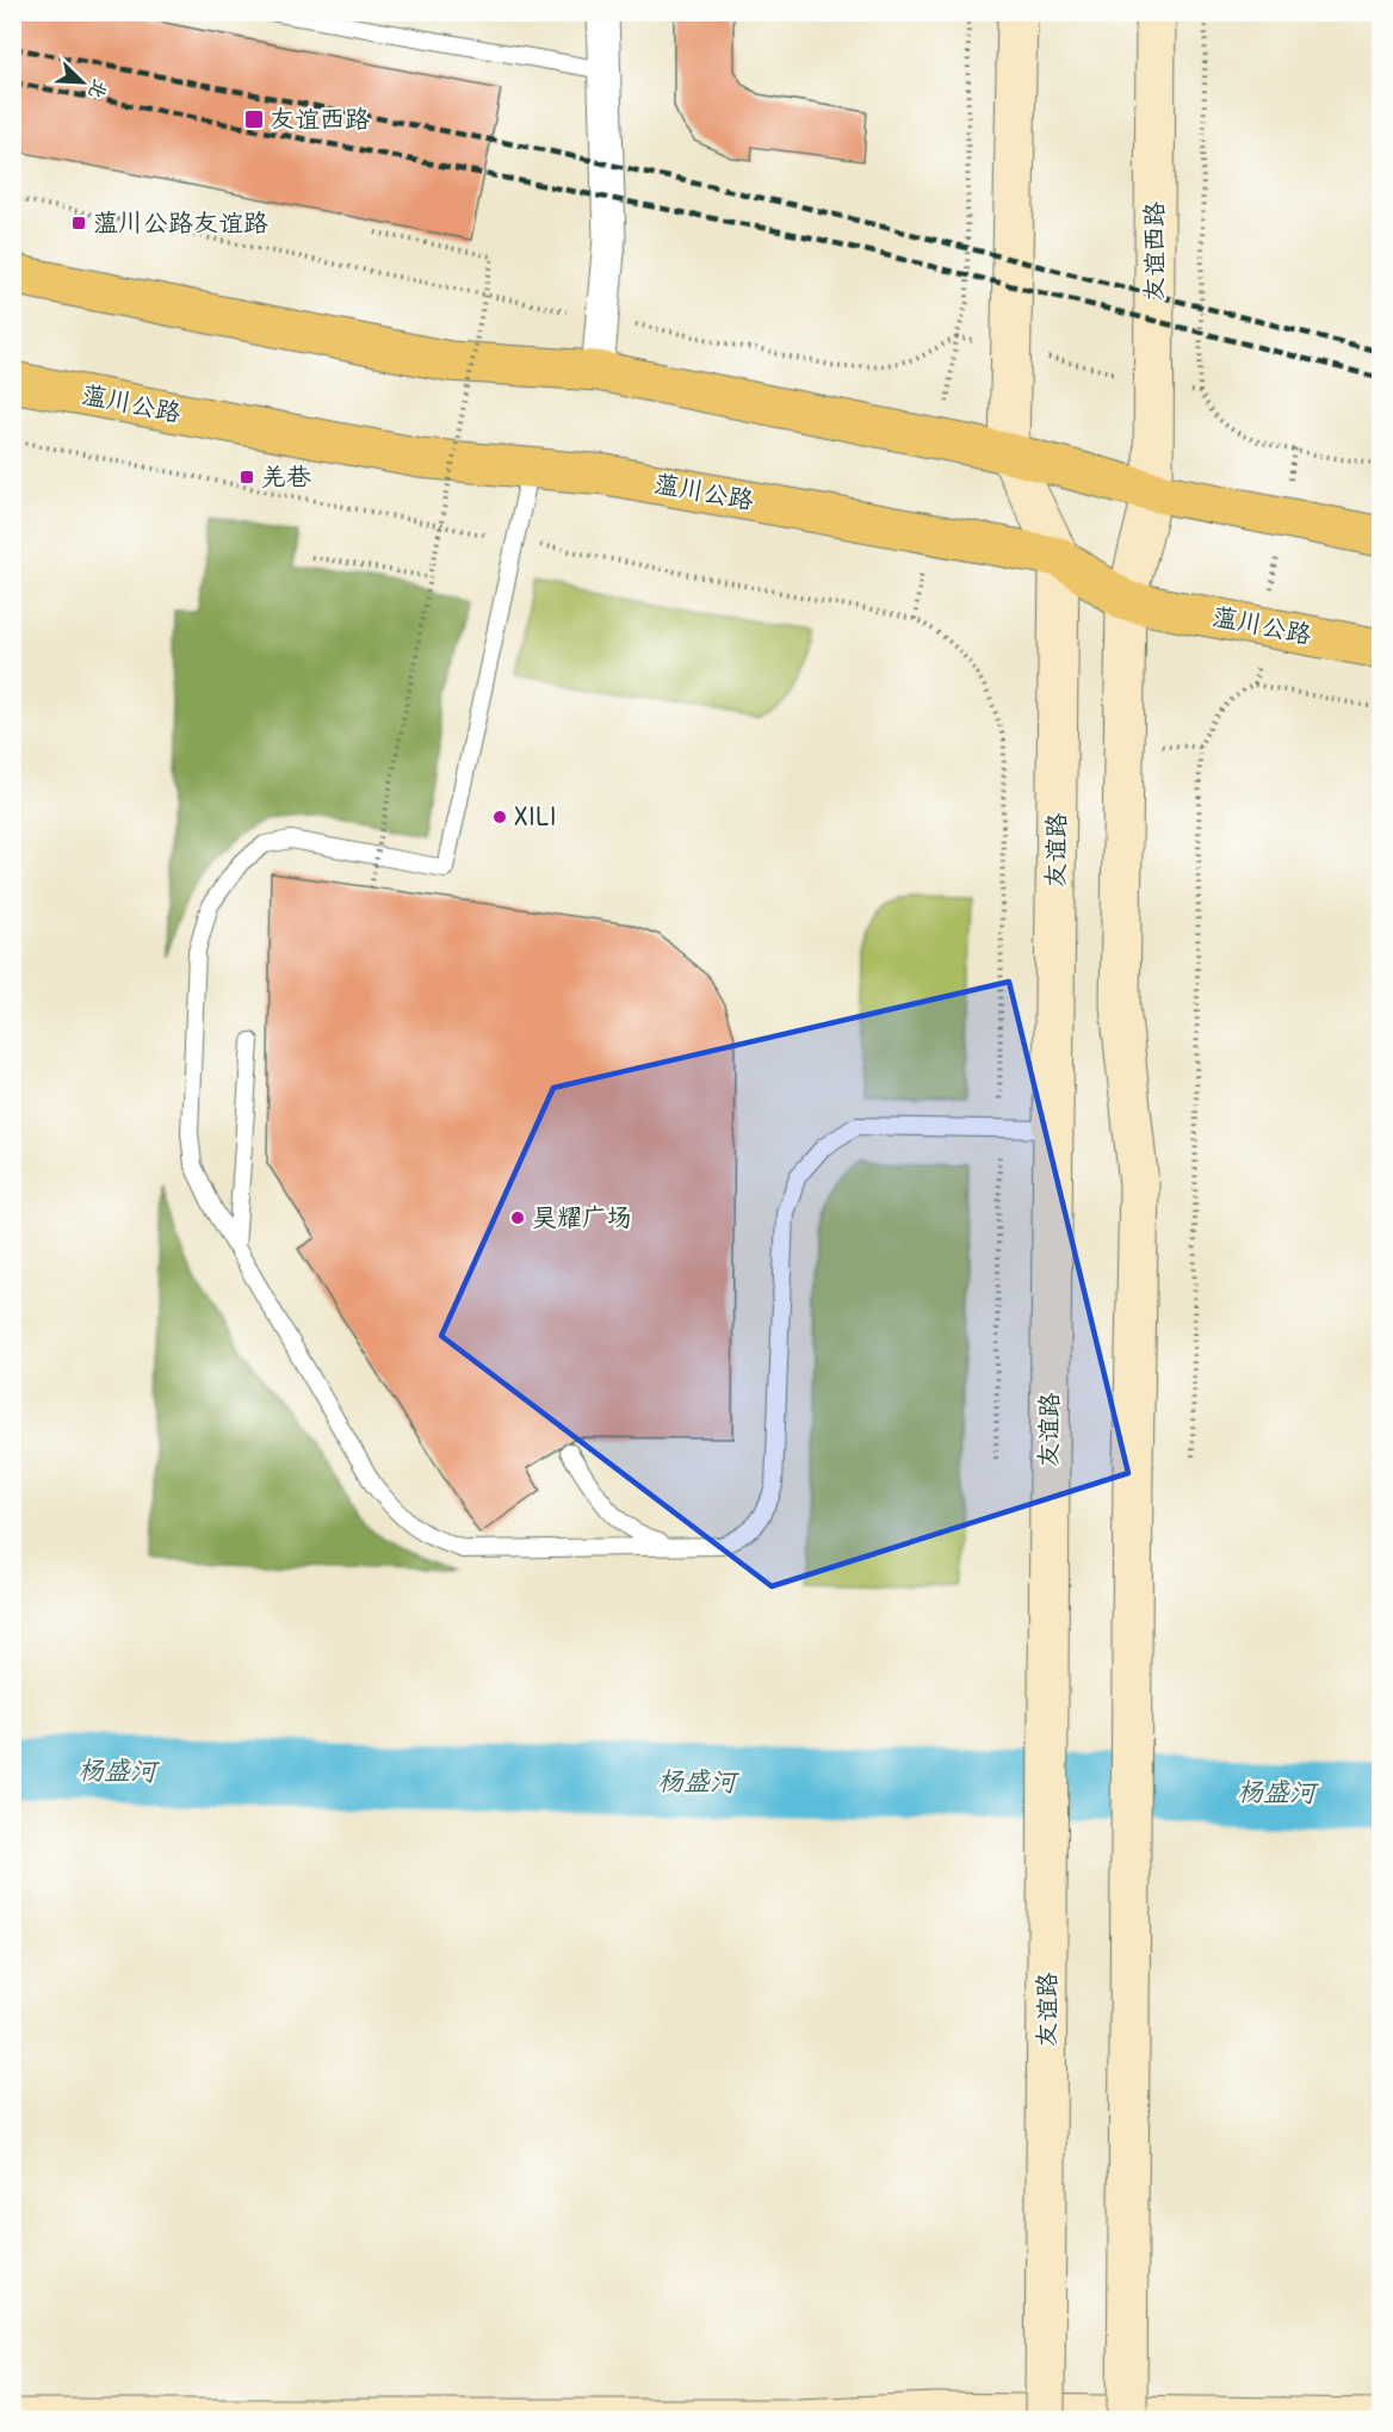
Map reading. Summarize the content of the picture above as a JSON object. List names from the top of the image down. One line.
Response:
{"streets":{"main road":["友谊西路","蕰川公路","友谊路"]},"crossings":[["蕰川公路","友谊路"]],"water":["杨盛河"],"places":{"transit":["友谊西路","蕰川公路友谊路","羌巷"],"other":["XILI","昊耀广场"]},"north":"bottom right"}
